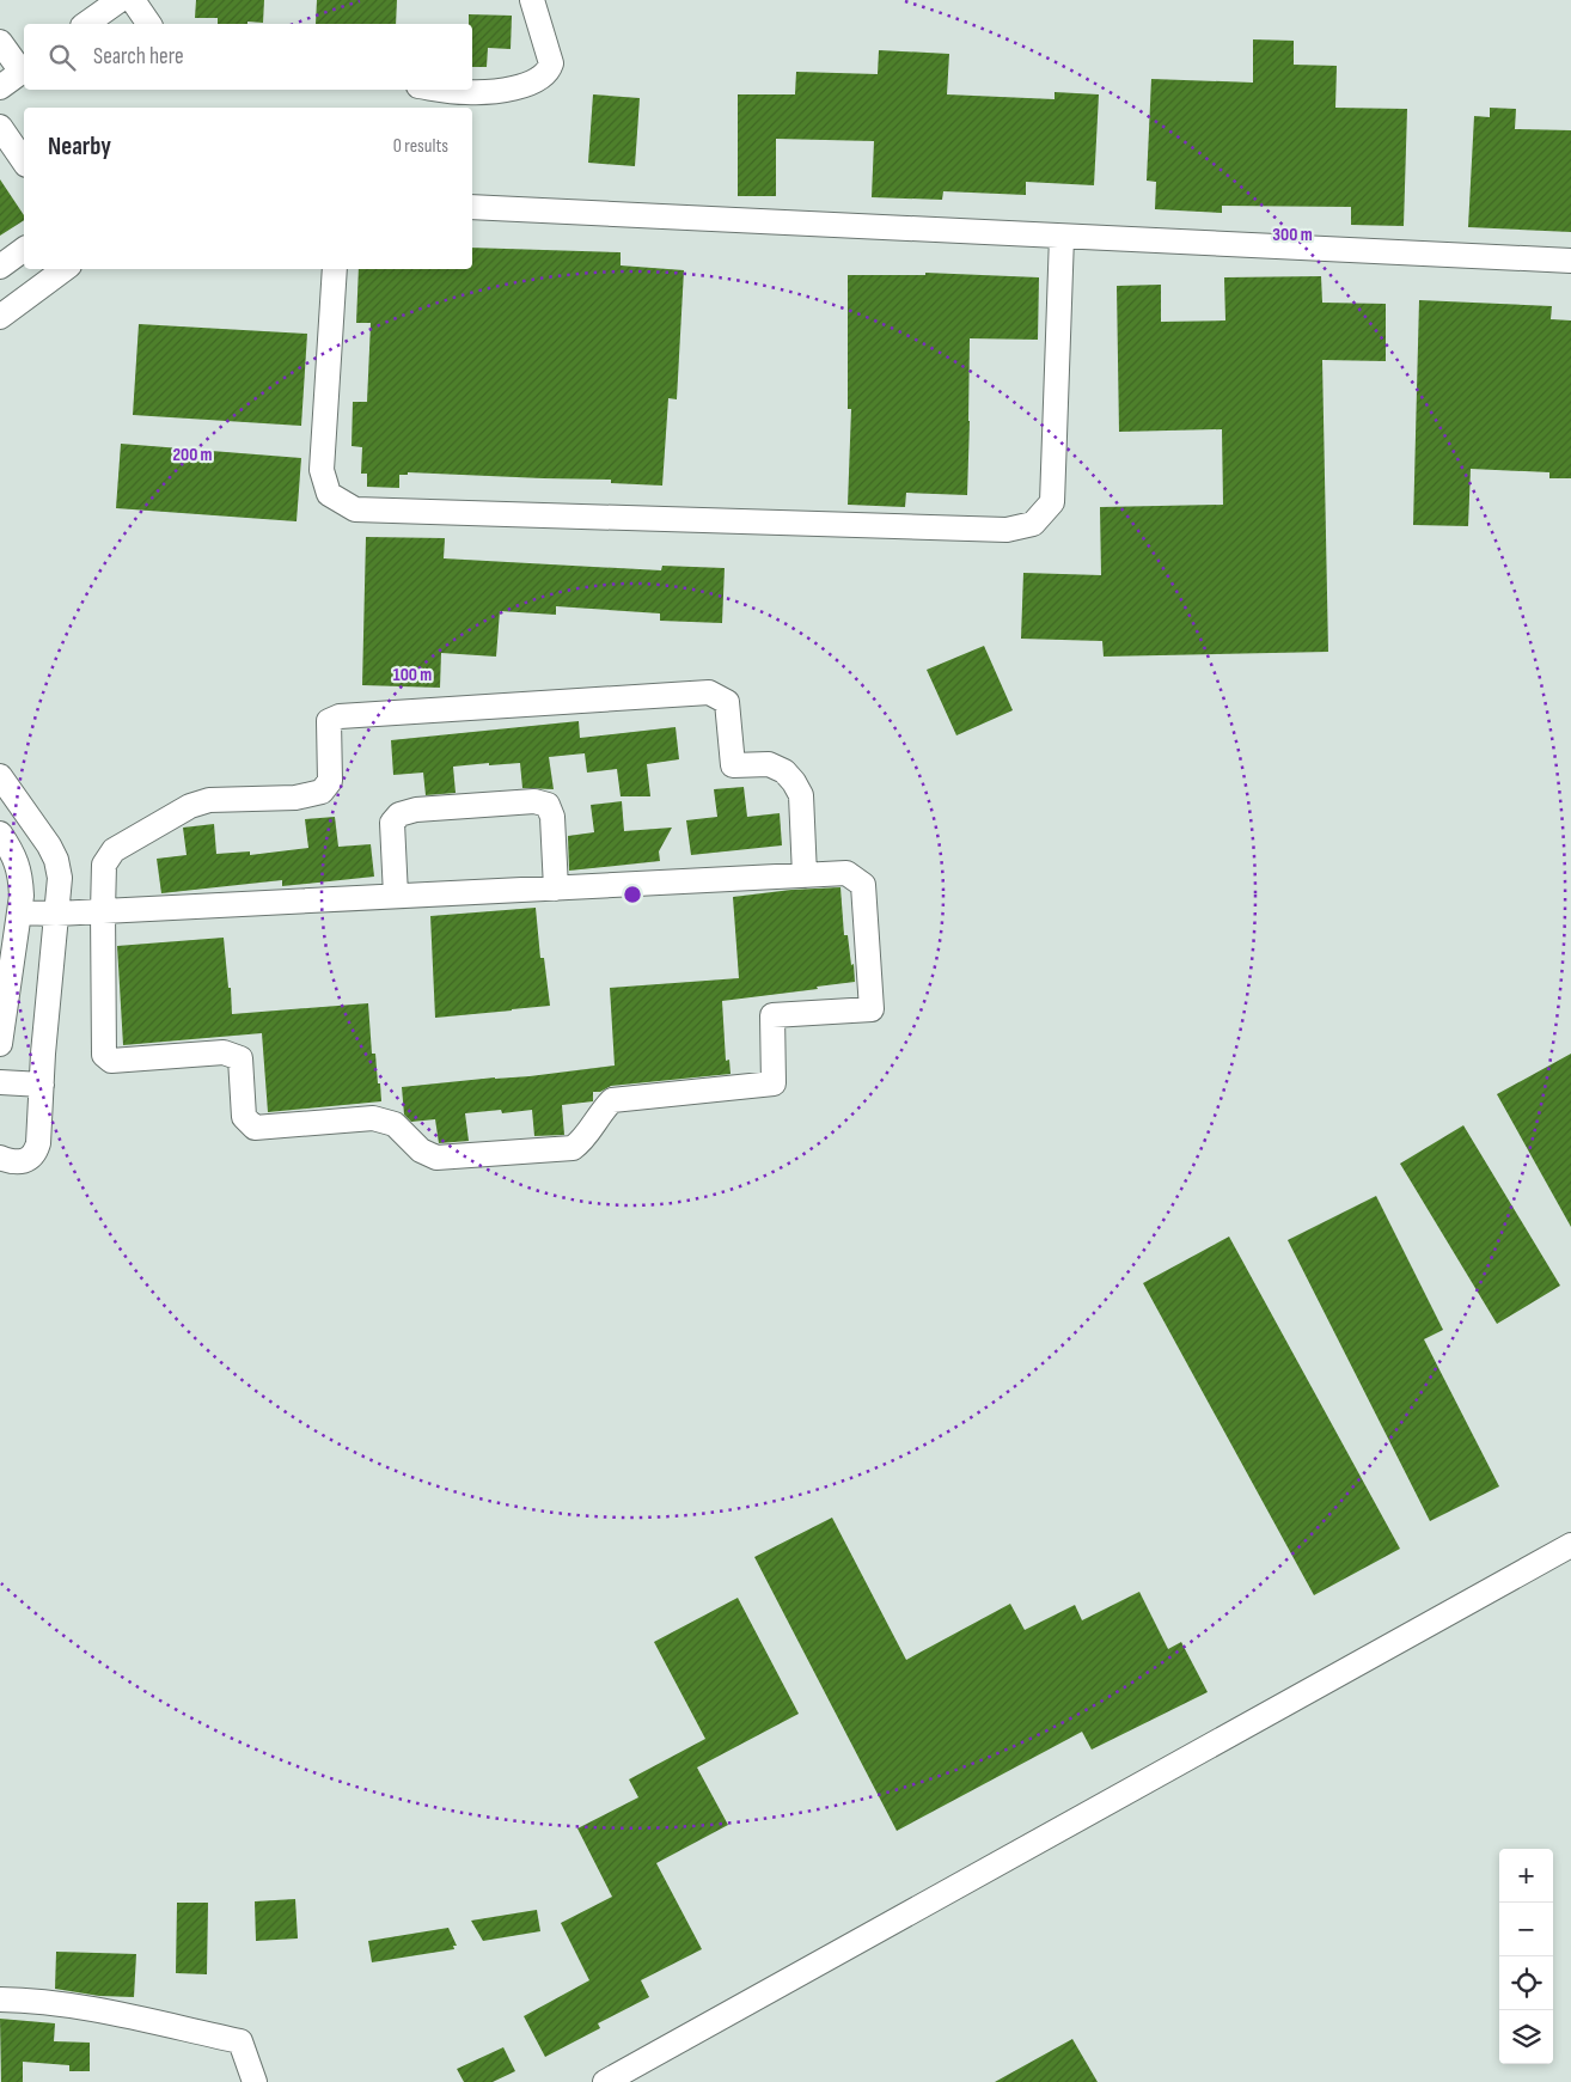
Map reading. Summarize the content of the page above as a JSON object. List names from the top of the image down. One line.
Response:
{"page":{"search":"Search here","heading":["Nearby","0 results"],"map_buttons":["+","−"]},"rings":["300 m","200 m","100 m"]}
